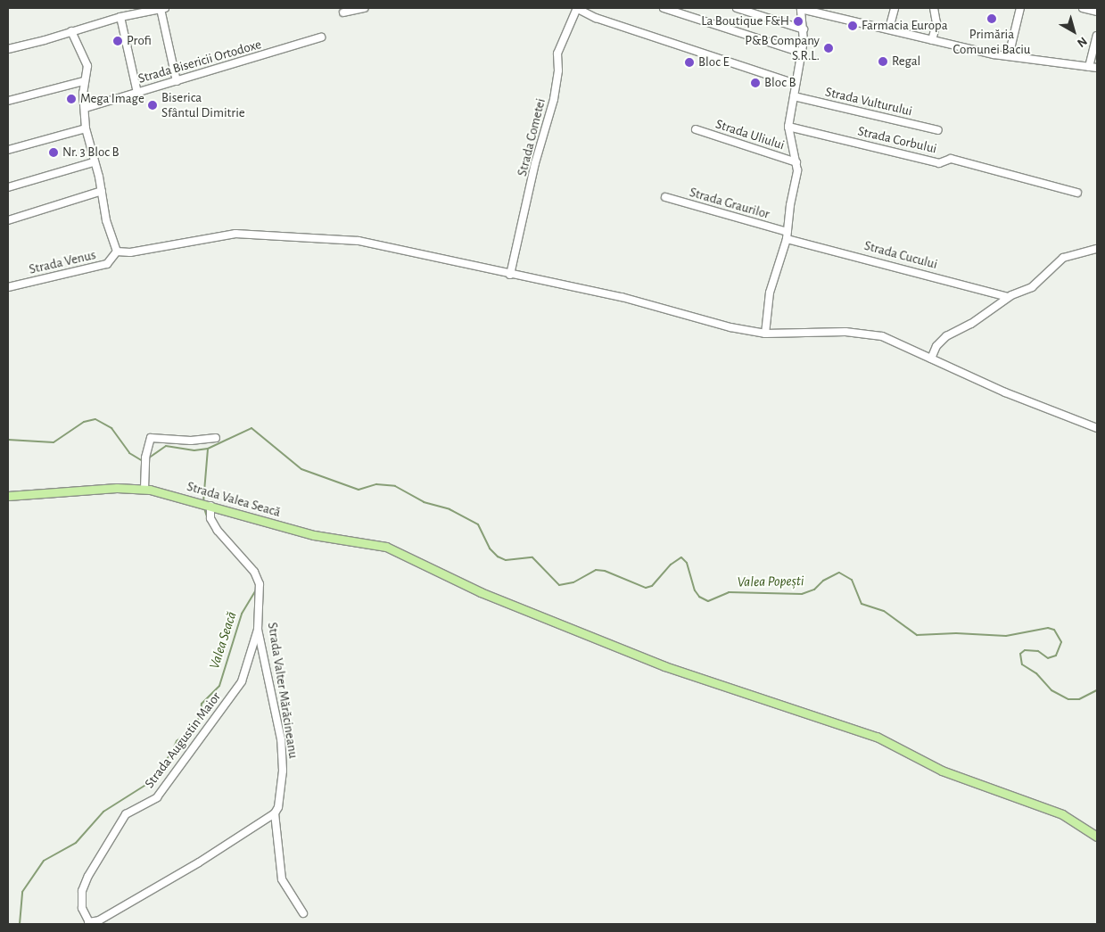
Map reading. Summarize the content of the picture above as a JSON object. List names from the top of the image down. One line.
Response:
{"streets":{"main road":["Strada Valea Seacă"],"street":["Strada Bisericii Ortodoxe","Strada Vulturului","Strada Uliului","Strada Cometei","Strada Corbului","Strada Graurilor","Strada Cucului","Strada Venus","Strada Valter Mărăcineanu","Strada Augustin Maior"]},"crossings":[["Strada Graurilor","Strada Cucului"],["Strada Valea Seacă","Strada Valter Mărăcineanu"],["Strada Valter Mărăcineanu","Strada Augustin Maior"]],"water":["Valea Popești","Valea Seacă"],"places":["Primăria Comunei Baciu","La Boutique F&H","Farmacia Europa","Profi","P&B Company S.R.L.","Regal","Bloc E","Bloc B","Mega Image","Biserica Sfântul Dimitrie","Nr. 3 Bloc B"],"north":"bottom right"}
